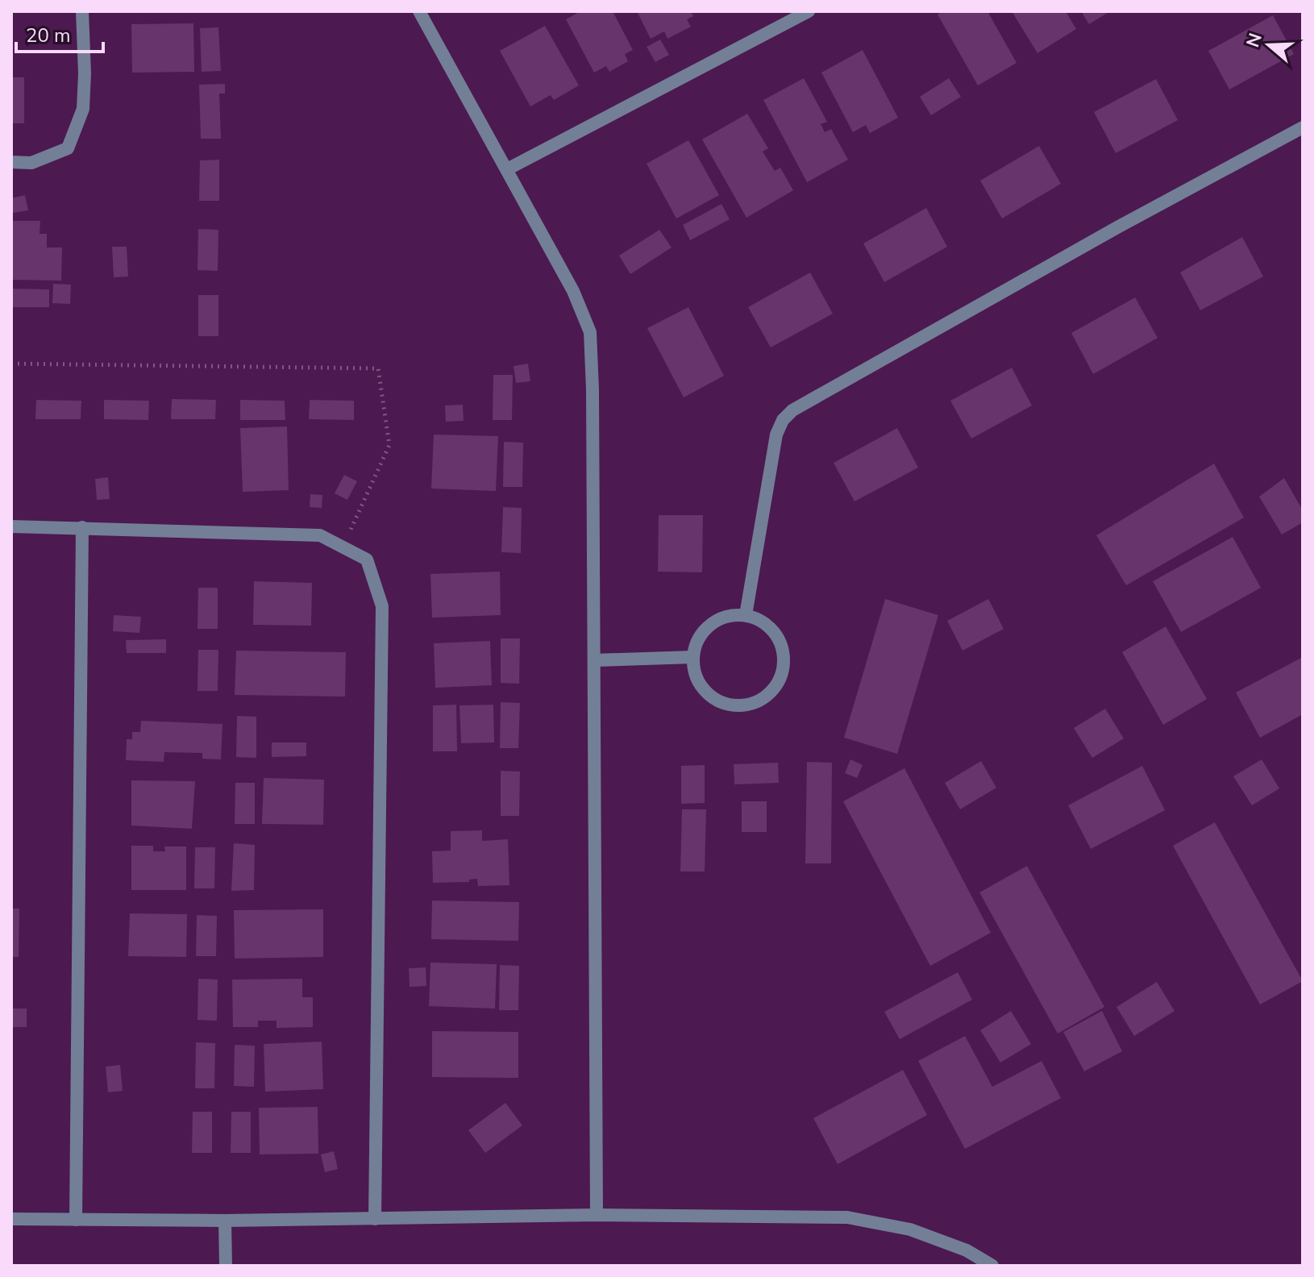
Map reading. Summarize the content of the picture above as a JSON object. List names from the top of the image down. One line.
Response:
{"scale_bar":"20 m","north":"left"}
